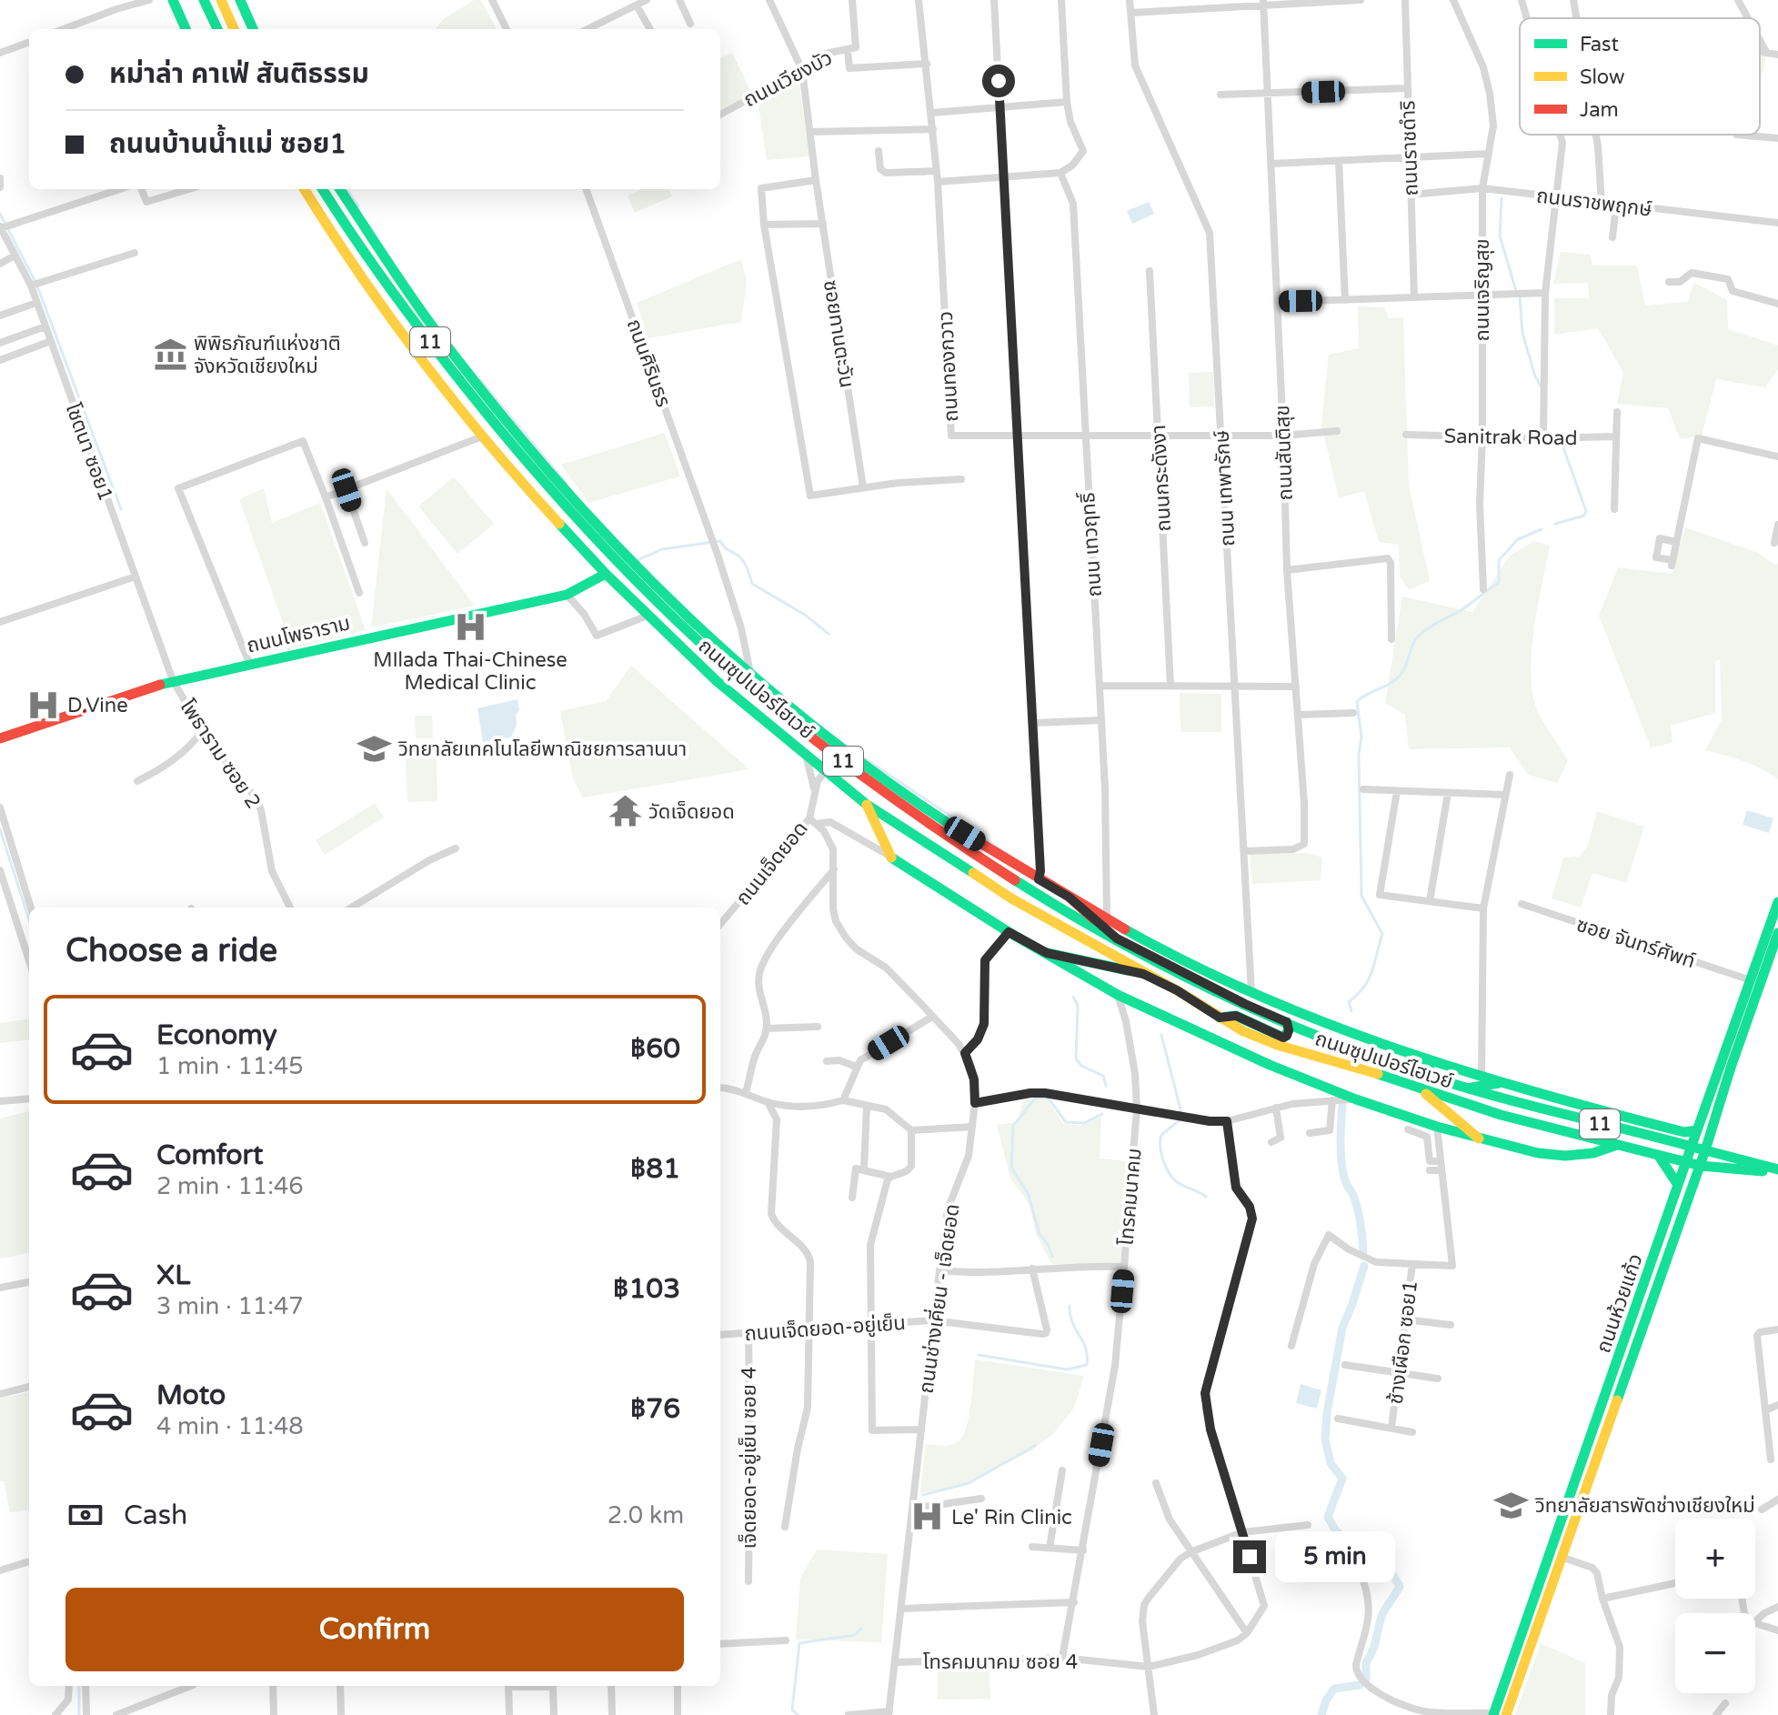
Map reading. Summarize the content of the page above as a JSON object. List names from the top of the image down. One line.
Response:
{"streets":{"main road":["11","ถนนโพธาราม","ถนนซุปเปอร์ไฮเวย์","ถนนห้วยแก้ว"],"street":["ถนนเวียงบัว","ถนนราชดำริ","ถนนราชพฤกษ์","ถนนเจริญสุข","ซอยทานตะวัน","ถนนศิรินธร","ถนนทองกวาว","Sanitrak Road","โชตนา ซอย1","ถนนสันติสุข","ถนนกระดังงา","ถนน เทพารักษ์","ถนน เทวฤทธิ์","โพธาราม ซอย 2","ถนนเจ็ดยอด","ซอย จันทร์ศัพท์","โทรคมนาคม","ถนนช่างเคี่ยน - เจ็ดยอด","ถนนเจ็ดยอด-อยู่เย็น","ช้างเผือก ซอย1","เจ็ดยอด-อยู่เย็น ซอย 4","โทรคมนาคม ซอย 4"]},"crossings":[["ถนนเวียงบัว","ซอยทานตะวัน"],["ถนนราชดำริ","ถนนราชพฤกษ์"],["ถนนราชพฤกษ์","ถนนเจริญสุข"],["ถนนเจริญสุข","Sanitrak Road"],["11","ถนนซุปเปอร์ไฮเวย์"],["11","ถนนห้วยแก้ว"],["ถนนทองกวาว","ถนนสันติสุข"],["ถนนทองกวาว","ถนนกระดังงา"],["ถนนทองกวาว","ถนน เทพารักษ์"],["ถนนทองกวาว","ถนน เทวฤทธิ์"],["โชตนา ซอย1","ถนนโพธาราม"],["โชตนา ซอย1","โพธาราม ซอย 2"],["ถนนสันติสุข","ถนน เทพารักษ์"],["ถนนโพธาราม","ถนนซุปเปอร์ไฮเวย์"],["ถนนโพธาราม","โพธาราม ซอย 2"],["ถนนซุปเปอร์ไฮเวย์","ถนนเจ็ดยอด"],["ถนนซุปเปอร์ไฮเวย์","ถนนห้วยแก้ว"],["ถนนเจ็ดยอด","ถนนช่างเคี่ยน - เจ็ดยอด"],["ซอย จันทร์ศัพท์","ถนนห้วยแก้ว"],["โทรคมนาคม","โทรคมนาคม ซอย 4"],["ถนนช่างเคี่ยน - เจ็ดยอด","ถนนเจ็ดยอด-อยู่เย็น"],["ถนนช่างเคี่ยน - เจ็ดยอด","โทรคมนาคม ซอย 4"],["ถนนเจ็ดยอด-อยู่เย็น","เจ็ดยอด-อยู่เย็น ซอย 4"]],"places":{"museum":["พิพิธภัณฑ์แห่งชาติ จังหวัดเชียงใหม่"],"hospital":["MIlada Thai-Chinese Medical Clinic","D.Vine","Le' Rin Clinic"],"school or university":["วิทยาลัยเทคโนโลยีพาณิชยการลานนา","วิทยาลัยสารพัดช่างเชียงใหม่"],"temple":["วัดเจ็ดยอด"]},"legend":["Fast","Slow","Jam"],"page":{"banner":["หม่าล่า คาเฟ่ สันติธรรม","ถนนบ้านน้ำแม่ ซอย1"],"heading":"Choose a ride","list":[{"name":"Economy","note":"1 min · 11:45","value":"฿60"},{"name":"Comfort","note":"2 min · 11:46","value":"฿81"},{"name":"XL","note":"3 min · 11:47","value":"฿103"},{"name":"Moto","note":"4 min · 11:48","value":"฿76"}],"pay":["Cash","2.0 km"],"map_buttons":["+","−"],"bubble":"5 min","buttons":"Confirm"}}
